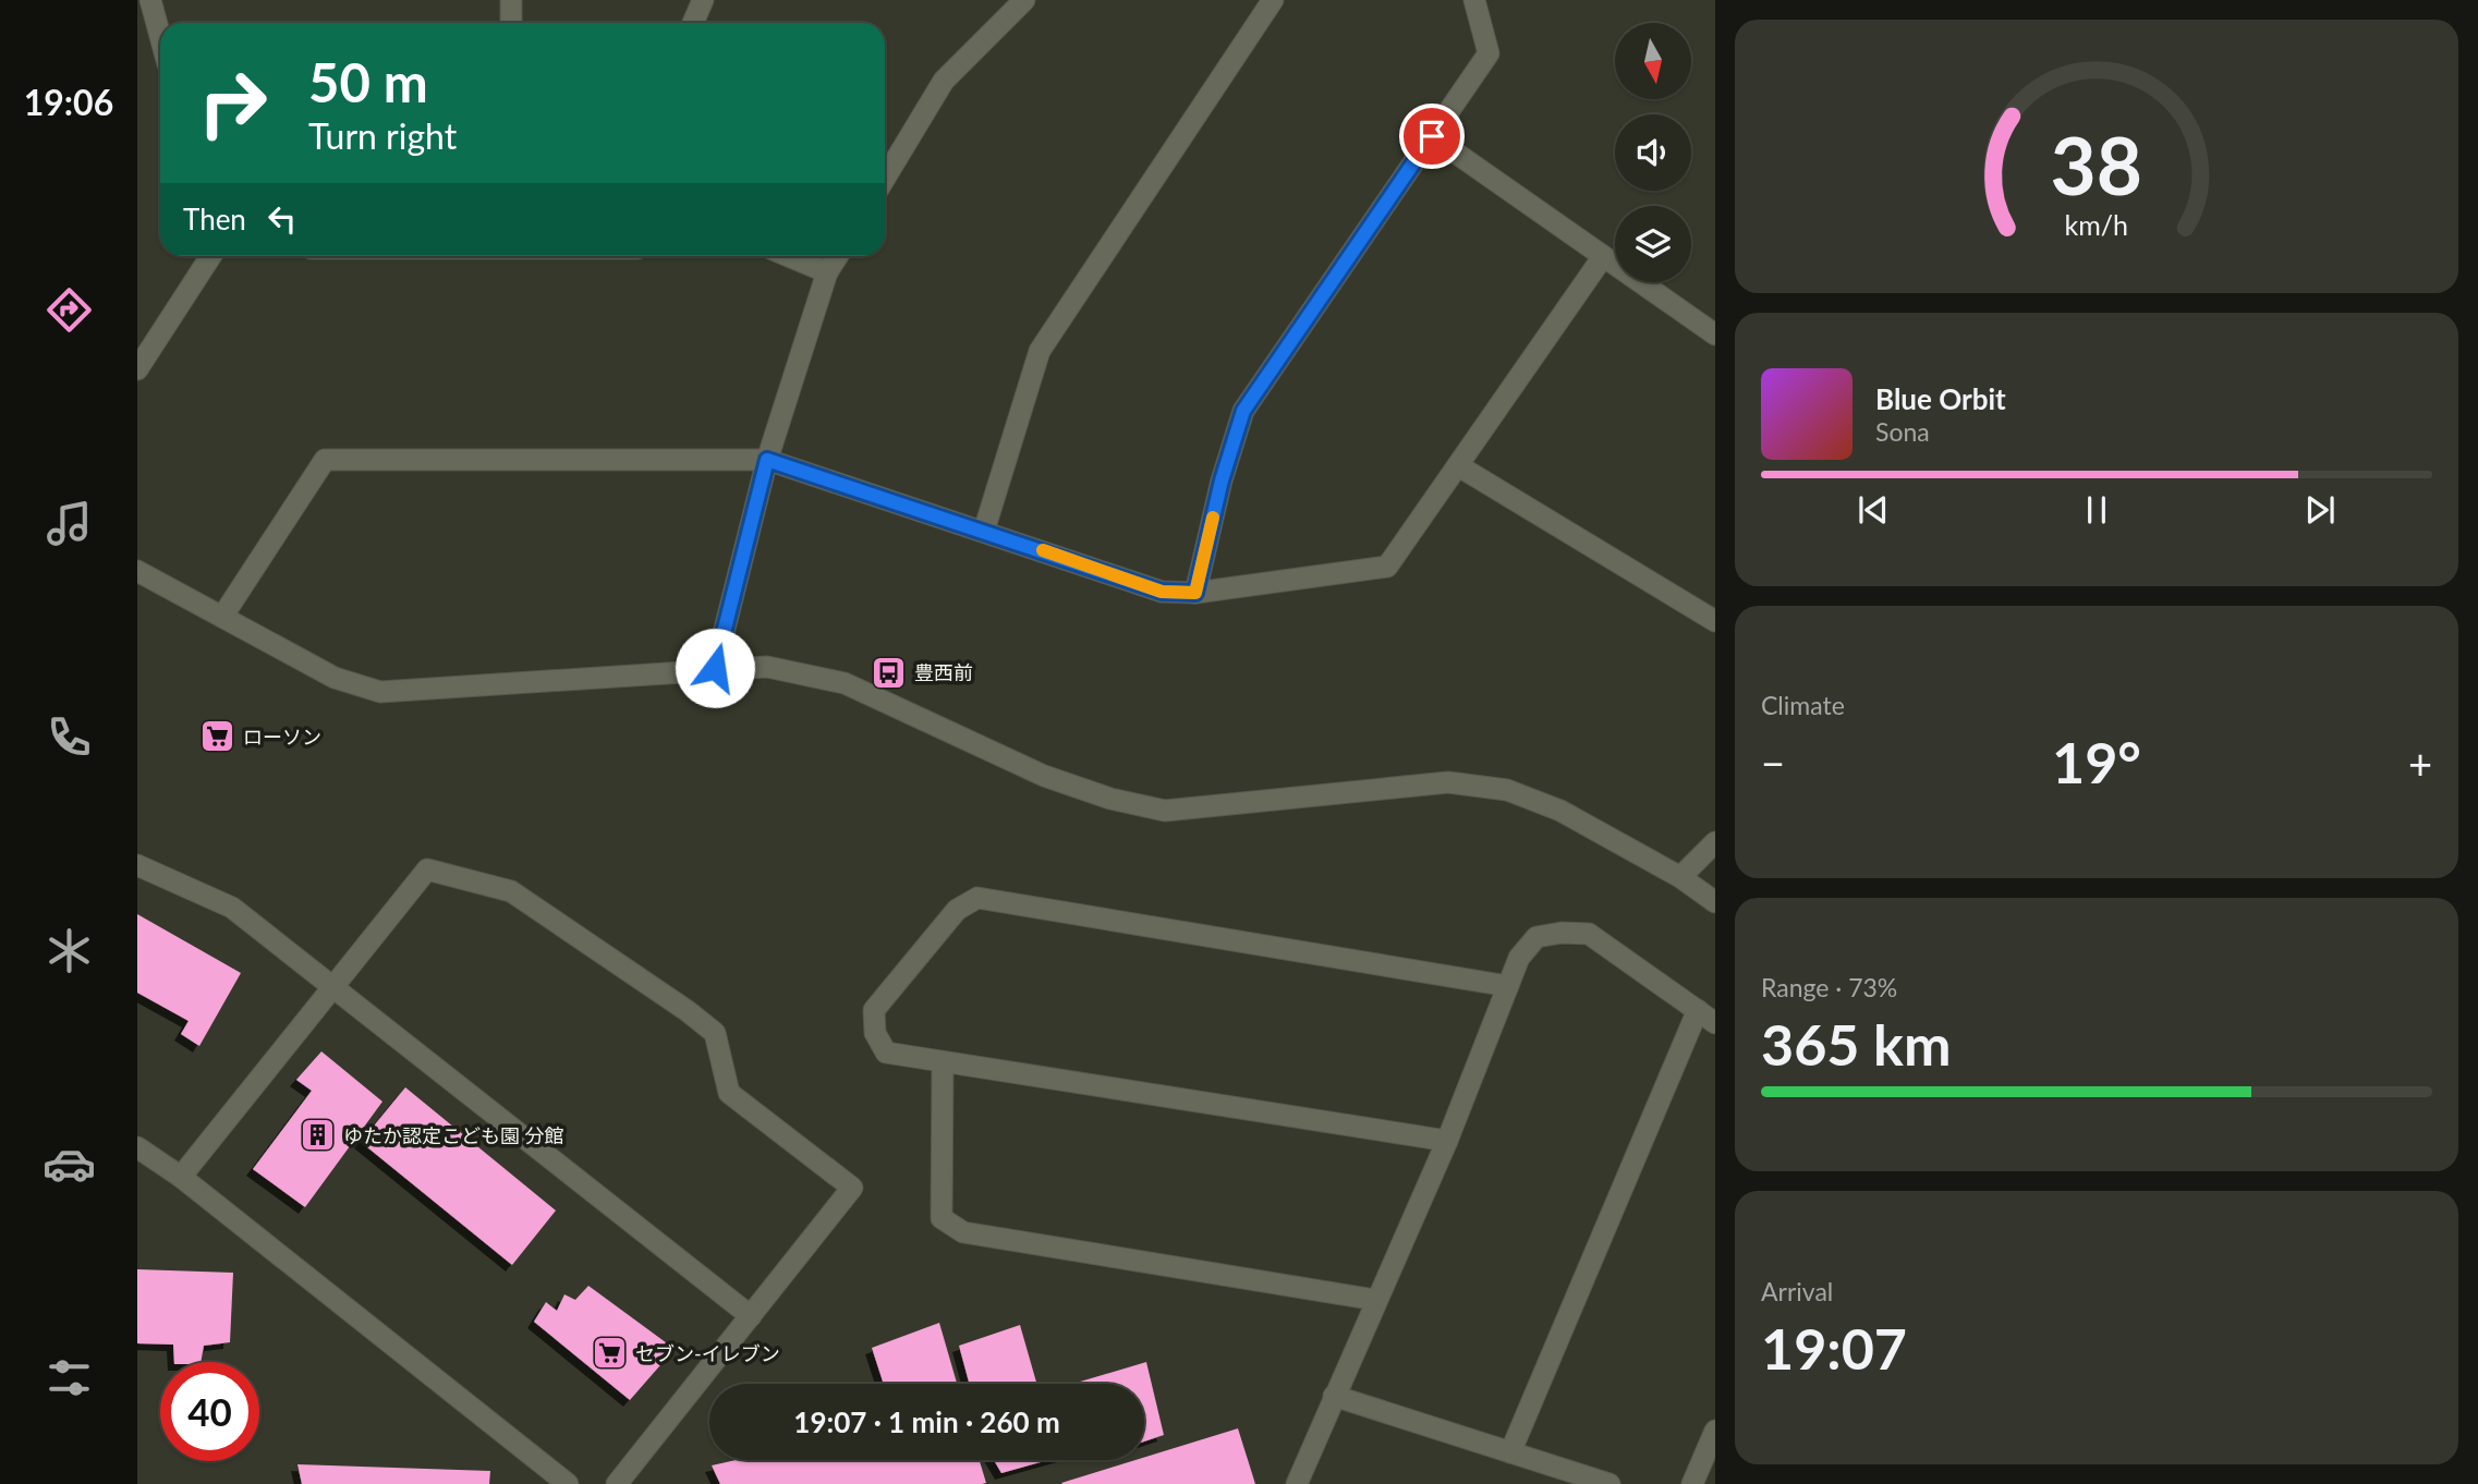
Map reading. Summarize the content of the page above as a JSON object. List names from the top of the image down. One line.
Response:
{"places":{"bus stop":["豊西前"],"supermarket":["ローソン","セブン-イレブン"],"building":["ゆたか認定こども園 分館"]},"north":"bottom","page":{"tabs":"19:06","turn":["50 m","Turn right"],"then":"Then","song":["Blue Orbit","Sona"],"tile":["Climate",["Range · 73%","365 km"],["Arrival","19:07"]],"heat":["−","19°","+"],"limit":"40","trip":"19:07 · 1 min · 260 m","gauge":["38","km/h"]}}
